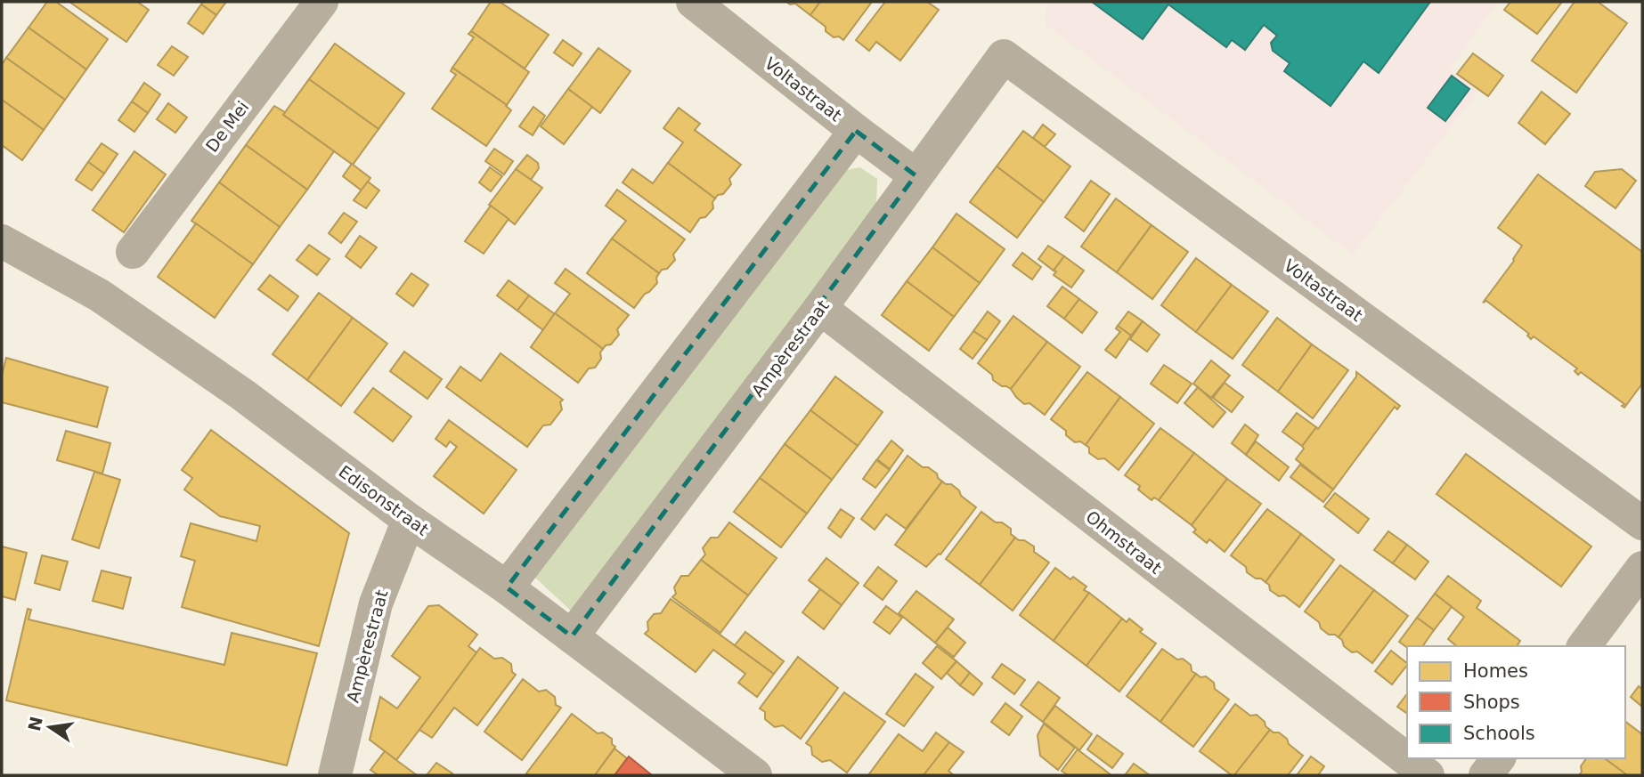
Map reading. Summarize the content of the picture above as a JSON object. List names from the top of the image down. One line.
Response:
{"streets":{"street":["Voltastraat","De Mei","Ampèrestraat","Edisonstraat","Ohmstraat"]},"crossings":[["Voltastraat","Ampèrestraat"],["Ampèrestraat","Edisonstraat"],["Ampèrestraat","Ohmstraat"]],"legend":["Homes","Shops","Schools"],"north":"left"}
